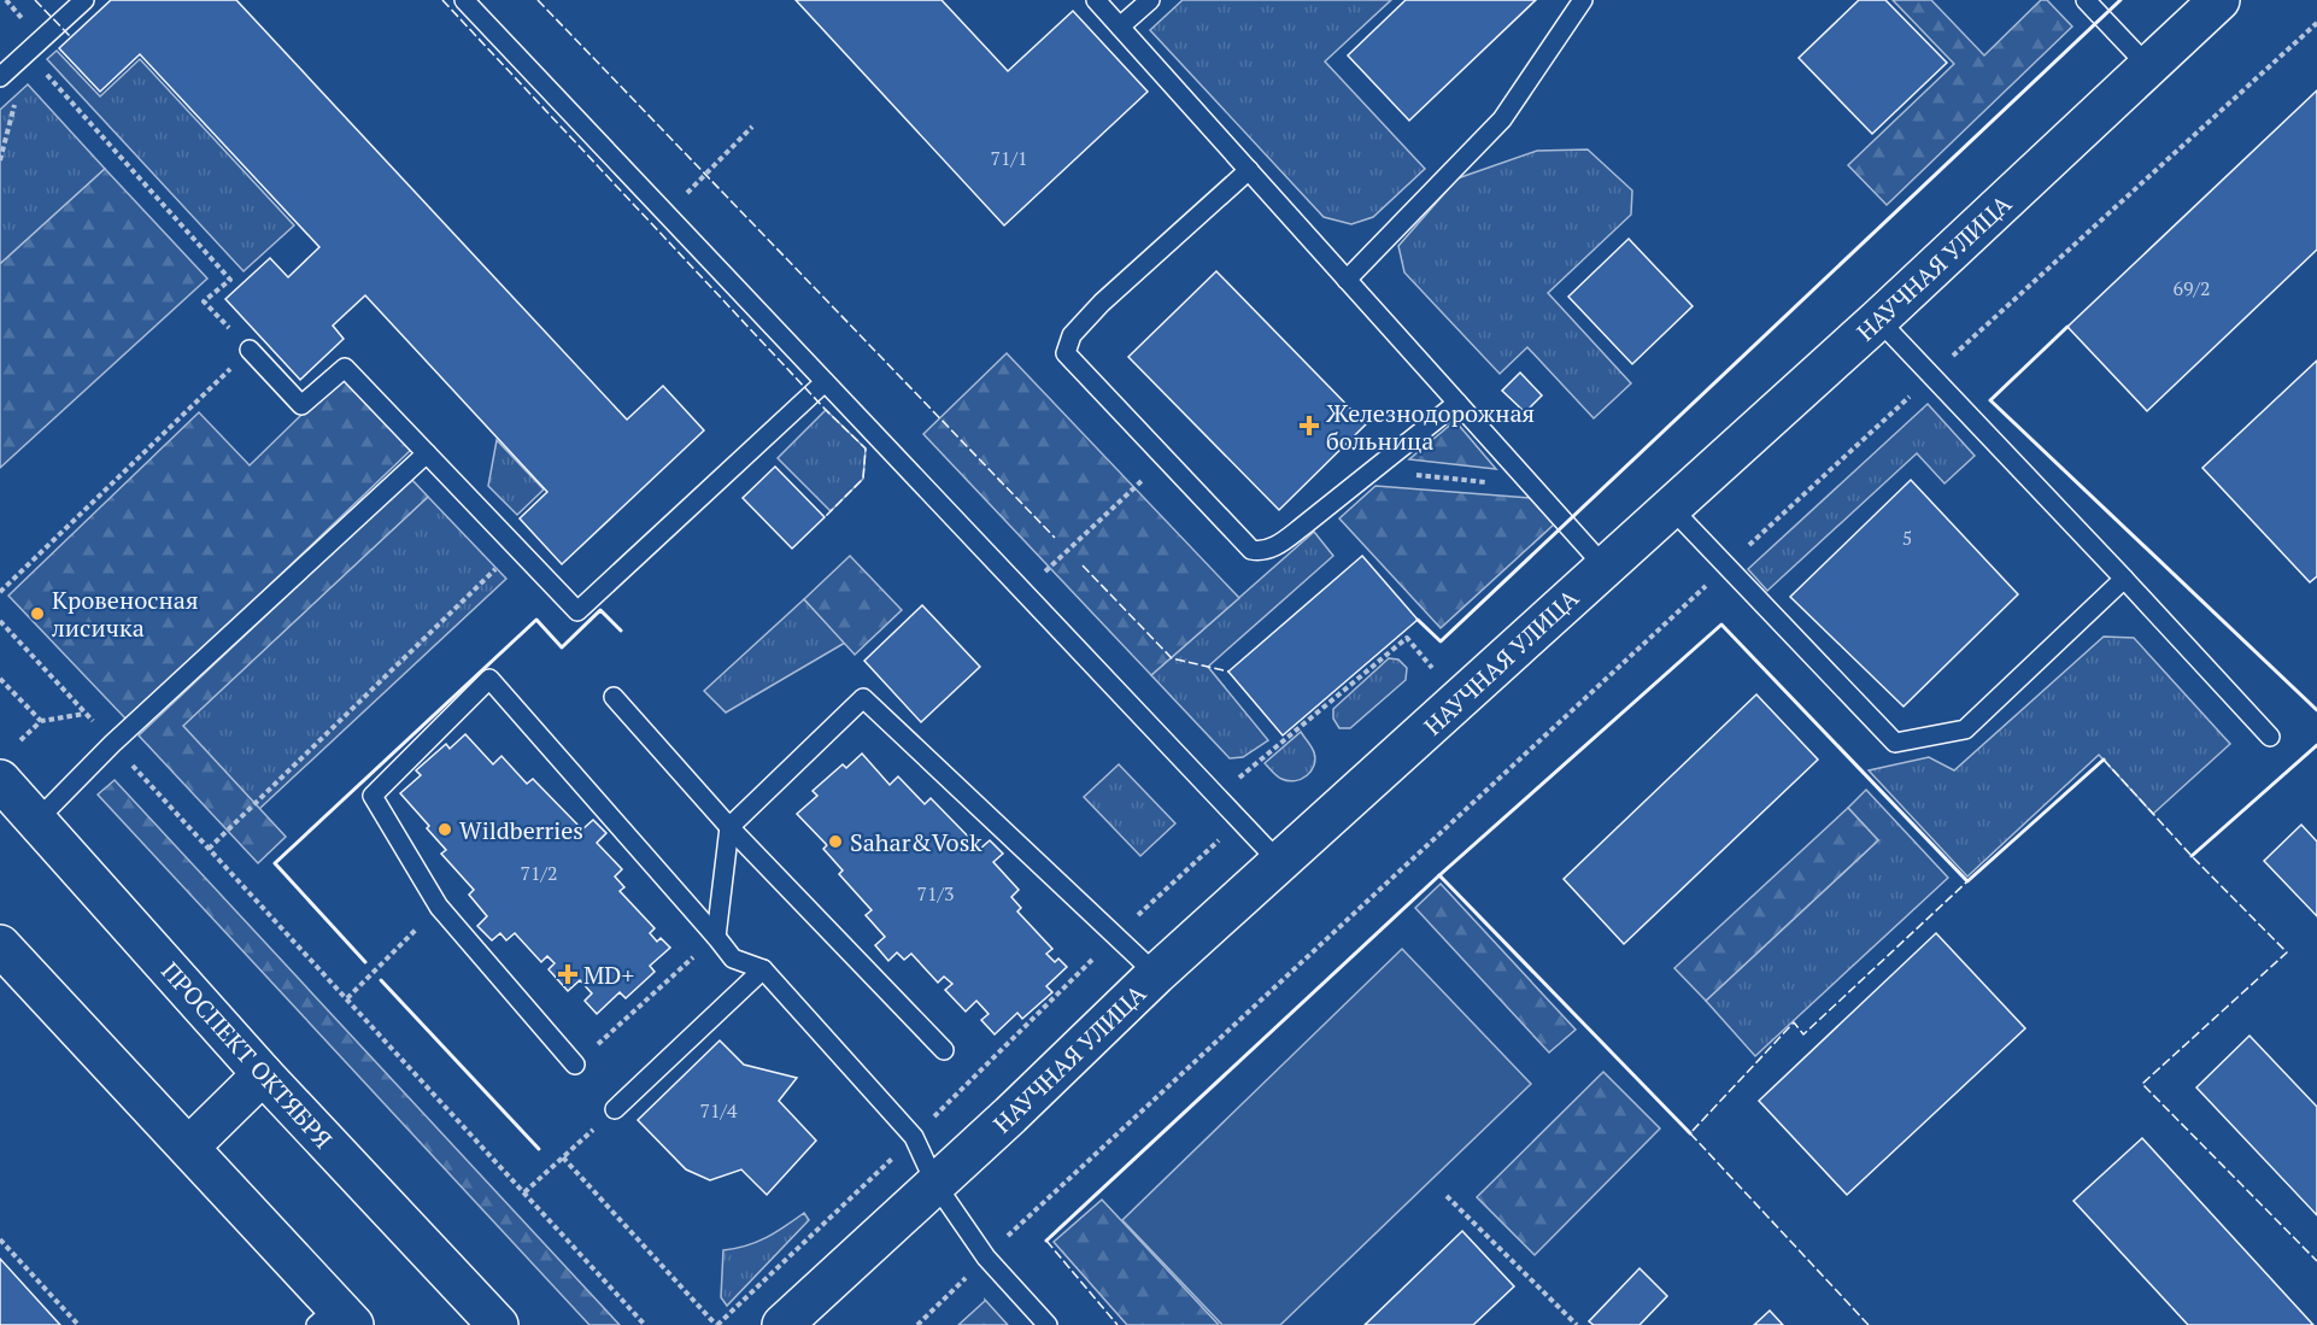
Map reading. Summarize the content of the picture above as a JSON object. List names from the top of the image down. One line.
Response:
{"streets":{"street":["НАУЧНАЯ УЛИЦА","ПРОСПЕКТ ОКТЯБРЯ"]},"places":{"health":["Железнодорожная больница","MD+"],"other":["Кровеносная лисичка","Wildberries","Sahar&Vosk"]},"house_numbers":["71/1","69/2","5","71/2","71/3","71/4"]}
